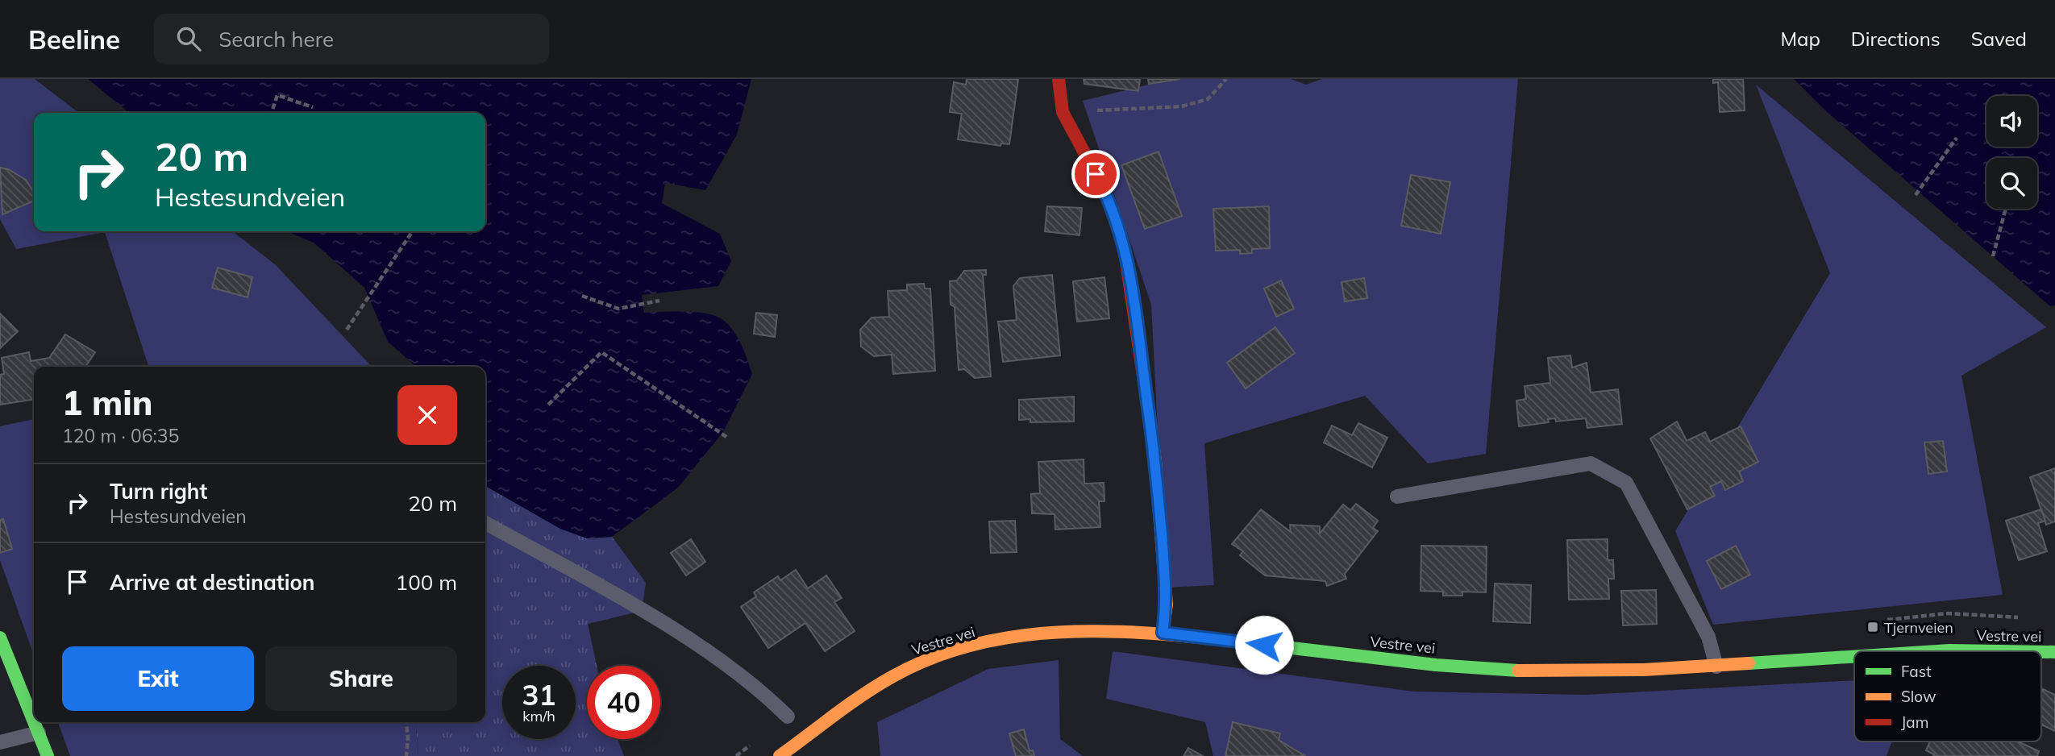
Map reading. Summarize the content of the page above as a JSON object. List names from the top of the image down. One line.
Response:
{"streets":{"street":["Vestre vei"]},"places":{"transit":["Tjernveien"]},"legend":["Fast","Slow","Jam"],"page":{"header":"Beeline","search":"Search here","nav":["Map","Directions","Saved"],"turn":["20 m","Hestesundveien"],"heading":["1 min","120 m · 06:35"],"list":[{"name":"Turn right","note":"Hestesundveien","value":"20 m"},{"name":"Arrive at destination","value":"100 m"}],"buttons":["Exit","Share"],"speed":"31 km/h","limit":"40"}}
